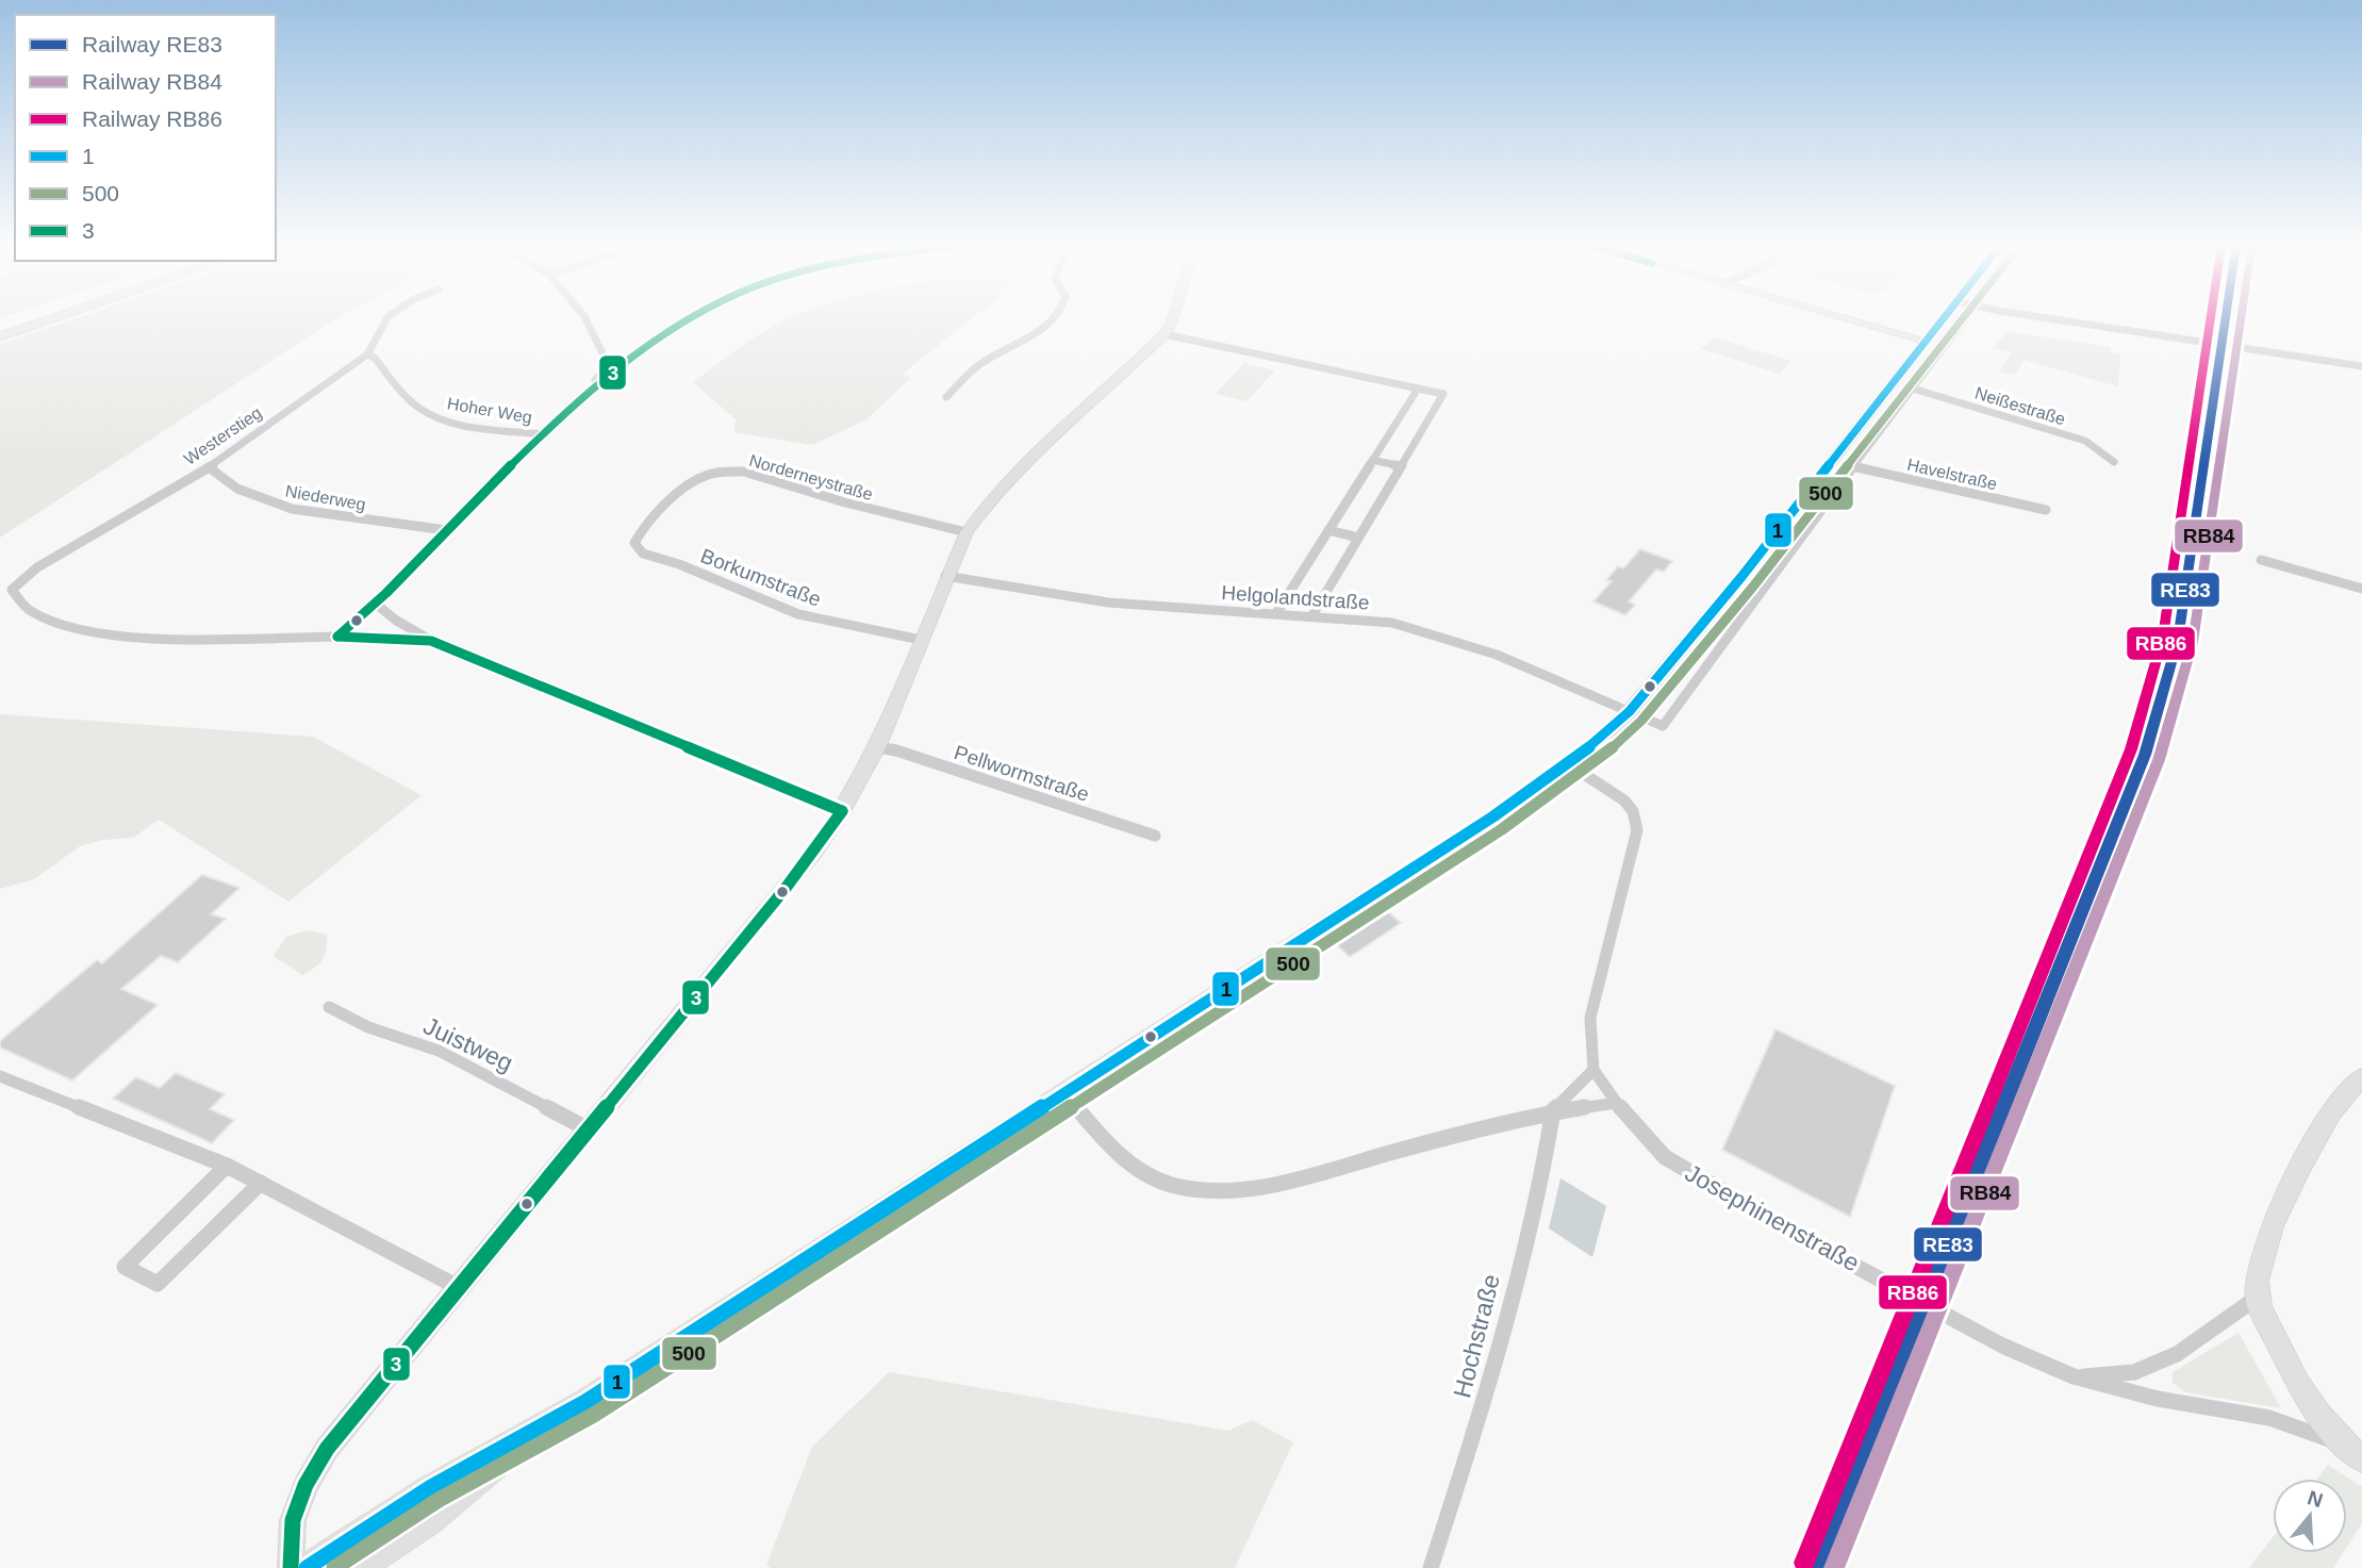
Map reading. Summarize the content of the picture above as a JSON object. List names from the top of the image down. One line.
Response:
{"streets":{"street":["Neißestraße","Hoher Weg","Westerstieg","Havelstraße","Norderneystraße","Niederweg","Borkumstraße","Helgolandstraße","Pellwormstraße","Juistweg","Josephinenstraße","Hochstraße"]},"crossings":[["Hoher Weg","Westerstieg"],["Westerstieg","Niederweg"],["Havelstraße","Helgolandstraße"],["Norderneystraße","Borkumstraße"]],"lines":["rail line RE83","rail line RB84","rail line RB86","transit line 1","transit line 500","transit line 3"],"legend":["Railway RE83","Railway RB84","Railway RB86","1","500","3"],"north":"top"}
